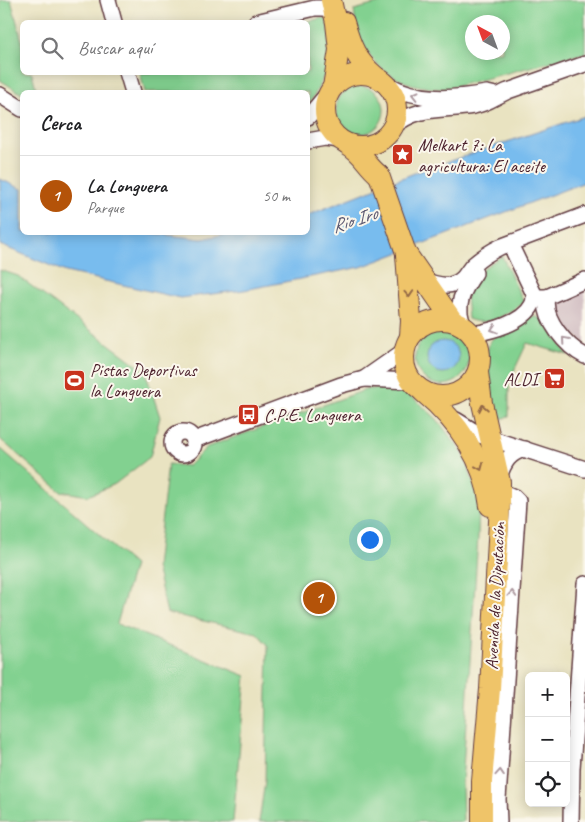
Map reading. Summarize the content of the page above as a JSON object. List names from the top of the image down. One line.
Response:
{"streets":{"main road":["Avenida de la Diputación"]},"water":["Rio Iro"],"places":{"place":["Melkart 7: La agricultura: El aceite"],"supermarket":["ALDI"],"sports":["Pistas Deportivas la Longuera"],"bus stop":["C.P.E. Longuera"]},"north":"top left","page":{"search":"Buscar aquí","heading":"Cerca","list":[{"mark":"1","name":"La Longuera","note":"Parque","value":"50 m"}],"pins":"1","map_buttons":["+","−"]}}
